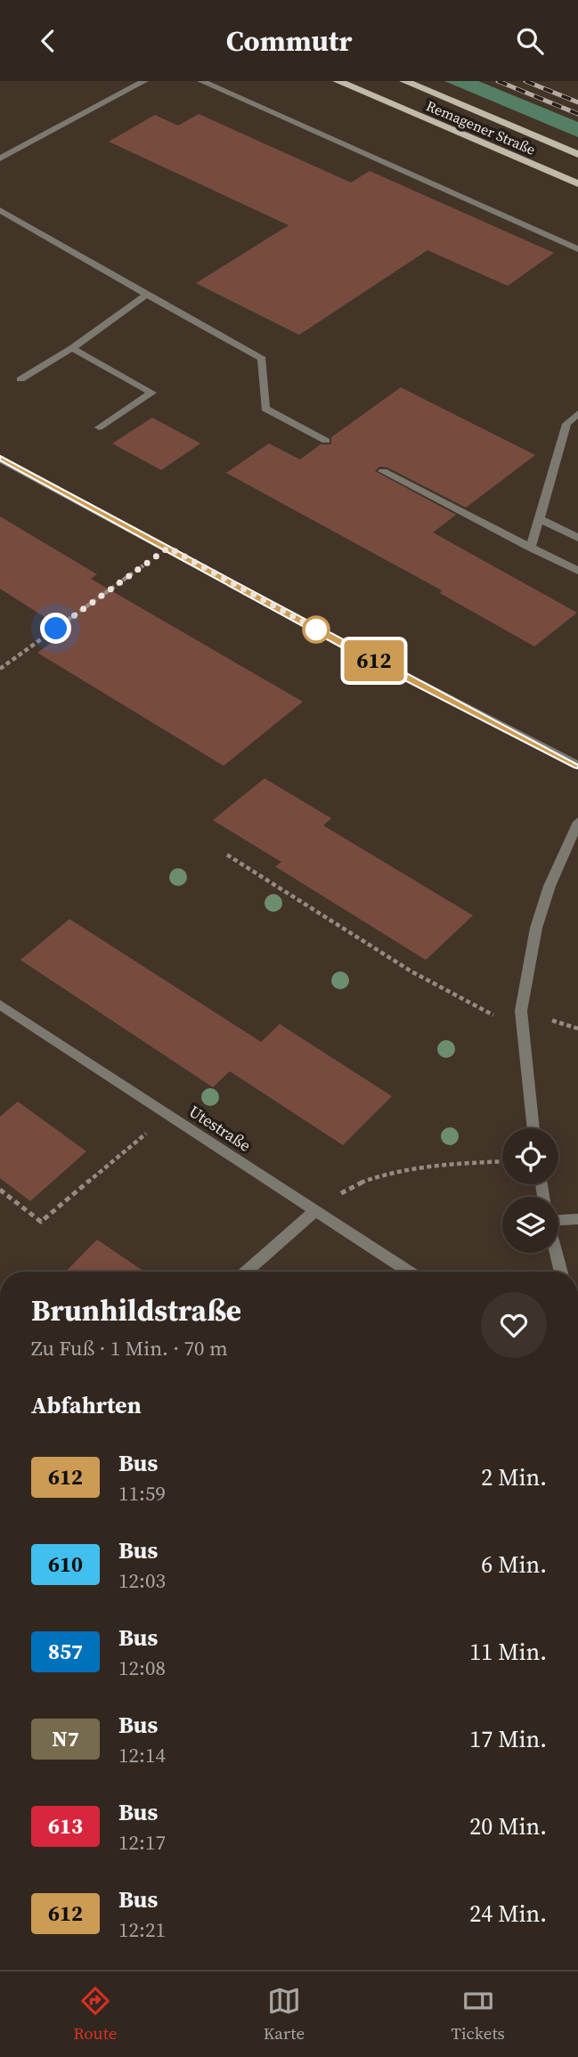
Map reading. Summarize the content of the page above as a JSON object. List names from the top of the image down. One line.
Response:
{"streets":{"main road":["Remagener Straße"],"street":["Utestraße"]},"lines":["bus line 612"],"page":{"header":"Commutr","on_map":"612","heading":[["Brunhildstraße","Zu Fuß · 1 Min. · 70 m"],"Abfahrten"],"list":[{"mark":"612","name":"Bus","note":"11:59","value":"2 Min."},{"mark":"610","name":"Bus","note":"12:03","value":"6 Min."},{"mark":"857","name":"Bus","note":"12:08","value":"11 Min."},{"mark":"N7","name":"Bus","note":"12:14","value":"17 Min."},{"mark":"613","name":"Bus","note":"12:17","value":"20 Min."},{"mark":"612","name":"Bus","note":"12:21","value":"24 Min."}],"tabs":["Route","Karte","Tickets"]}}
